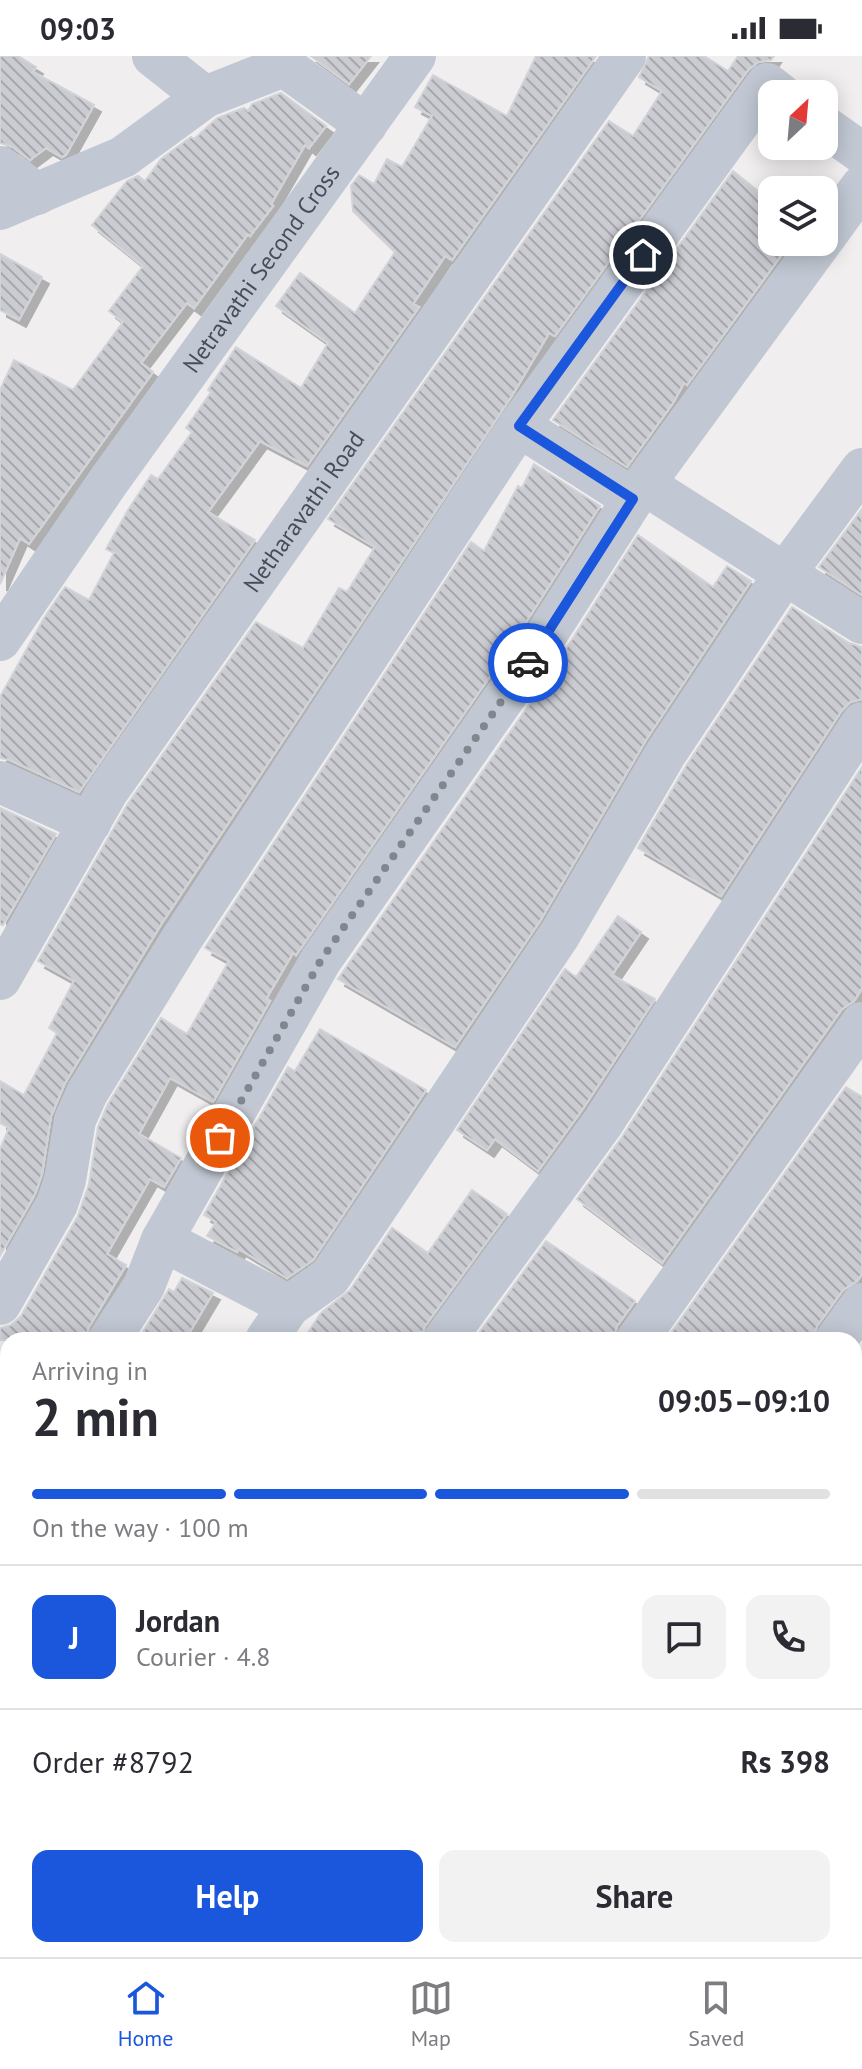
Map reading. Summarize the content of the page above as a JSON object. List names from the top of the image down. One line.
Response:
{"streets":{"street":["Netravathi Second Cross","Netharavathi Road"]},"north":"top right","page":{"status":"09:03","heading":["2 min","Arriving in","09:05–09:10"],"panel":["Jordan","Courier · 4.8","Order #8792","Rs 398"],"bar":"On the way · 100 m","round":"J","buttons":["Help","Share"],"tabs":["Home","Map","Saved"]}}
